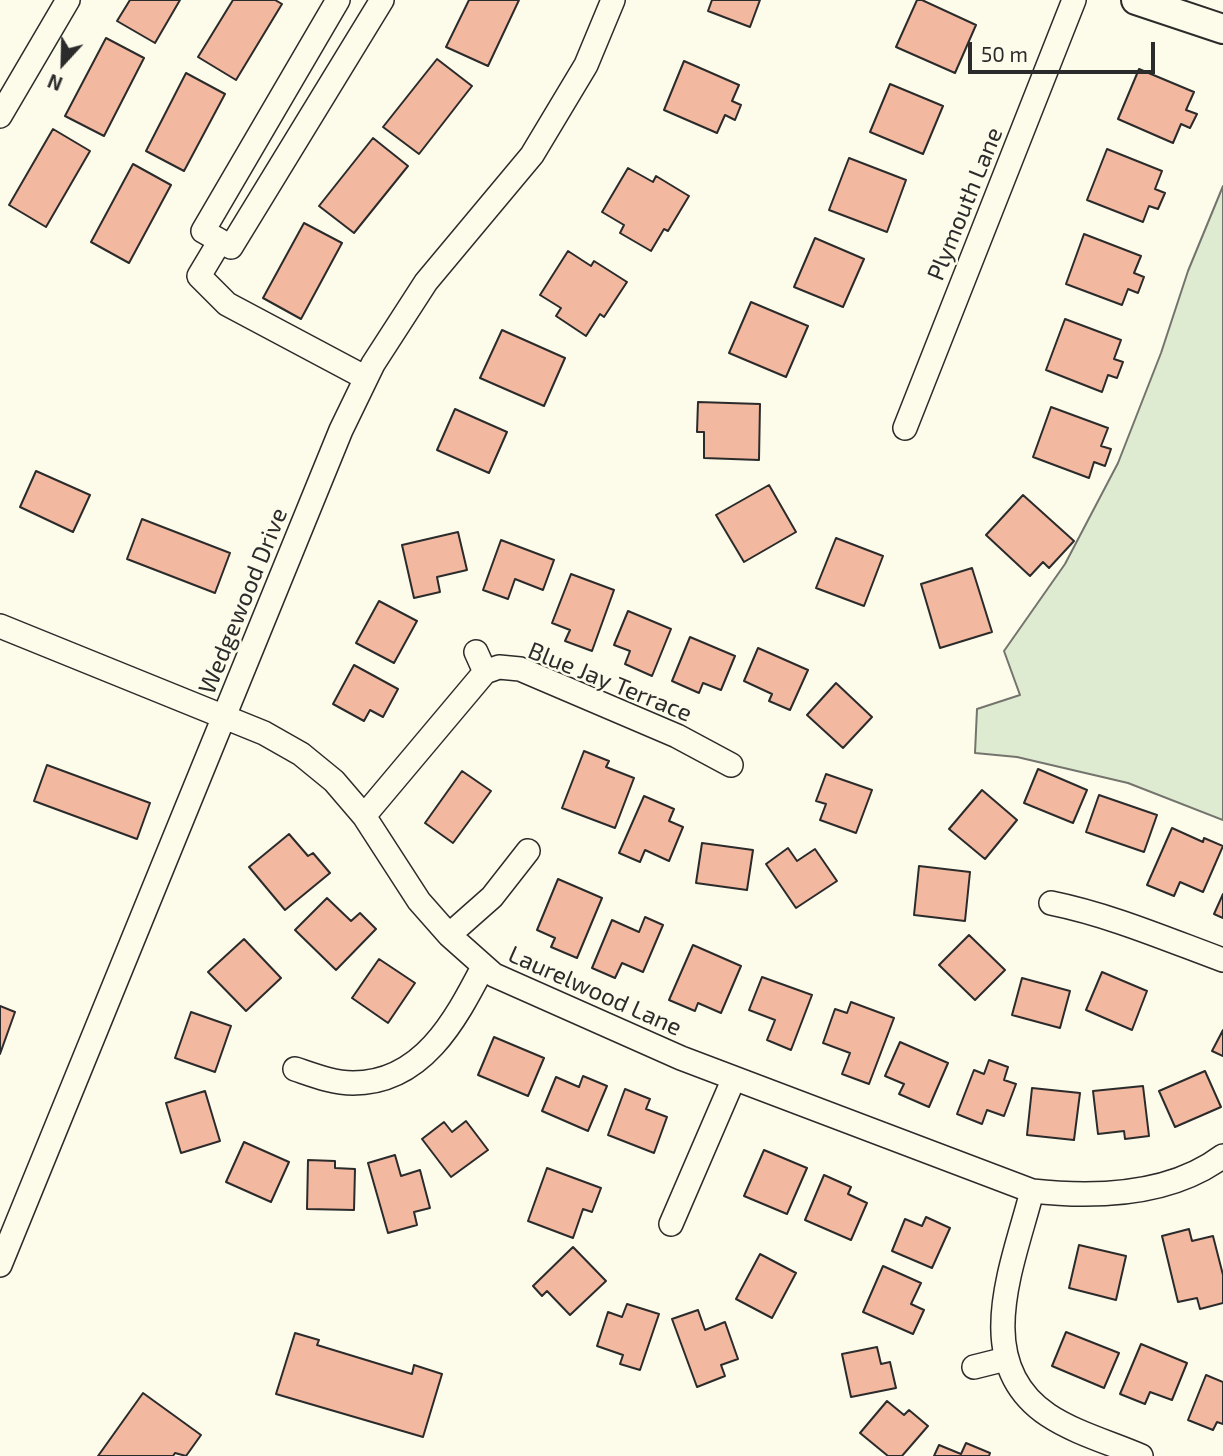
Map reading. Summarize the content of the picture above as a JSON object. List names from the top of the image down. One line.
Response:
{"streets":{"street":["Plymouth Lane","Wedgewood Drive","Blue Jay Terrace","Laurelwood Lane"]},"crossings":[["Wedgewood Drive","Laurelwood Lane"],["Blue Jay Terrace","Laurelwood Lane"]],"scale_bar":"50 m","north":"bottom"}
